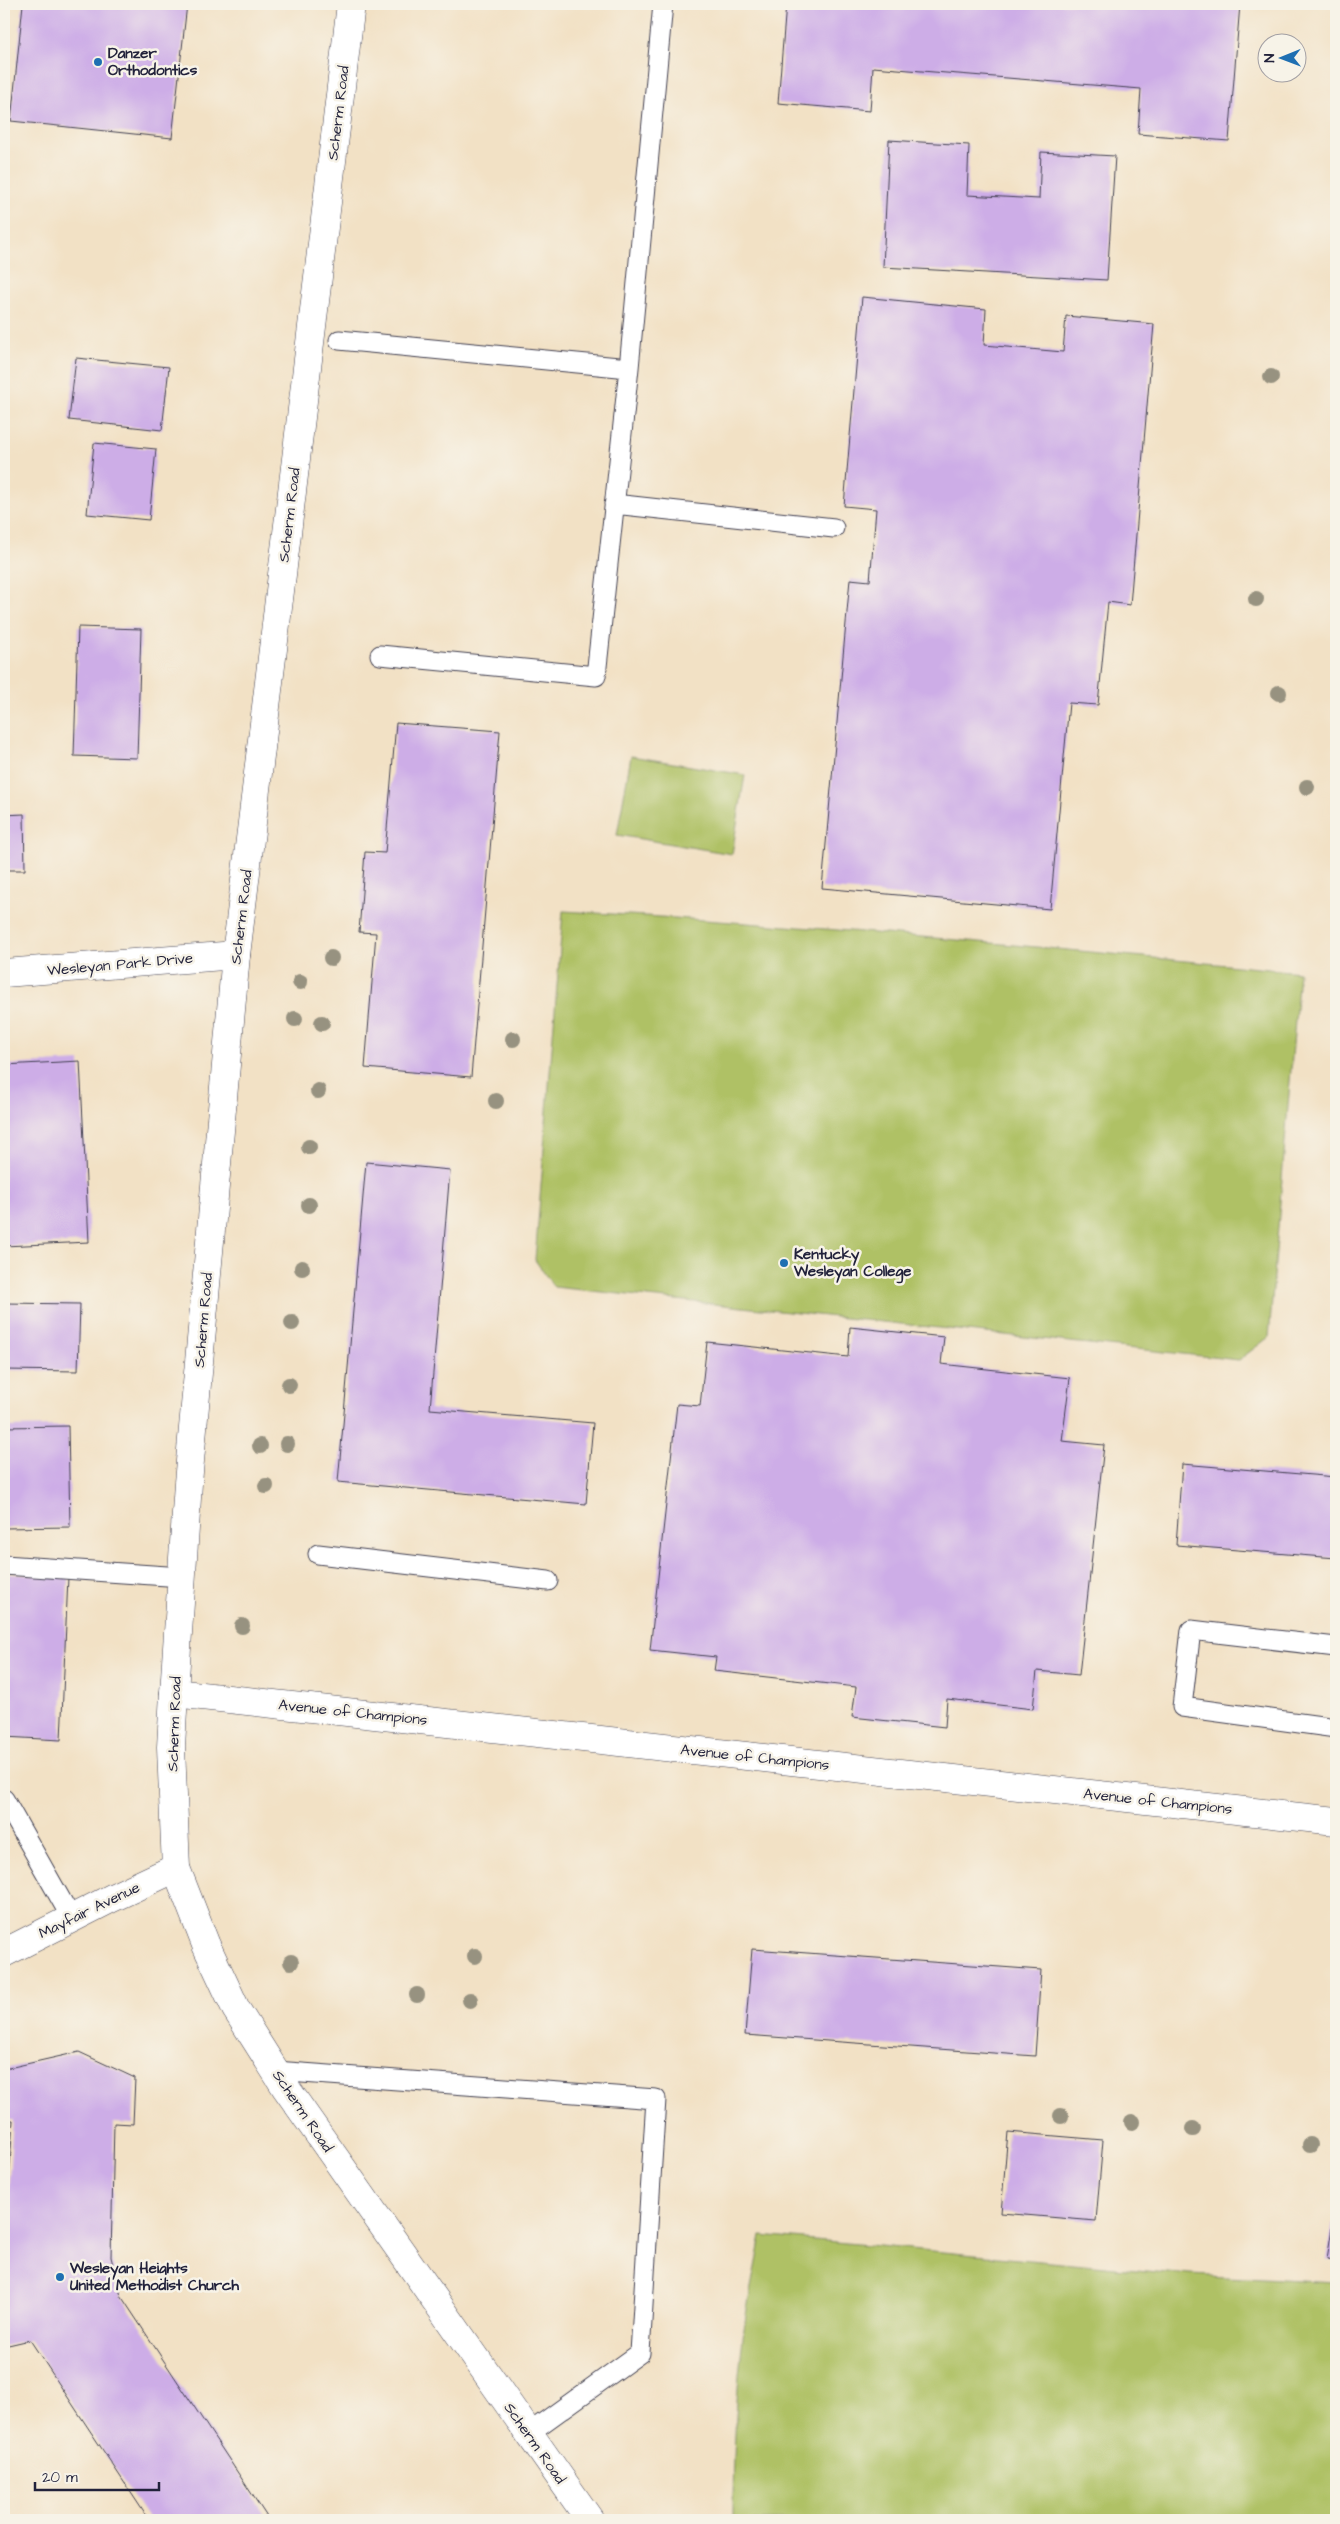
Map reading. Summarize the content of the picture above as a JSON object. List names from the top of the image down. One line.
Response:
{"streets":{"street":["Scherm Road","Wesleyan Park Drive","Avenue of Champions","Mayfair Avenue"]},"crossings":[["Scherm Road","Wesleyan Park Drive"],["Scherm Road","Avenue of Champions"],["Scherm Road","Mayfair Avenue"]],"places":["Danzer Orthodontics","Kentucky Wesleyan College","Wesleyan Heights United Methodist Church"],"scale_bar":"20 m","north":"left"}
